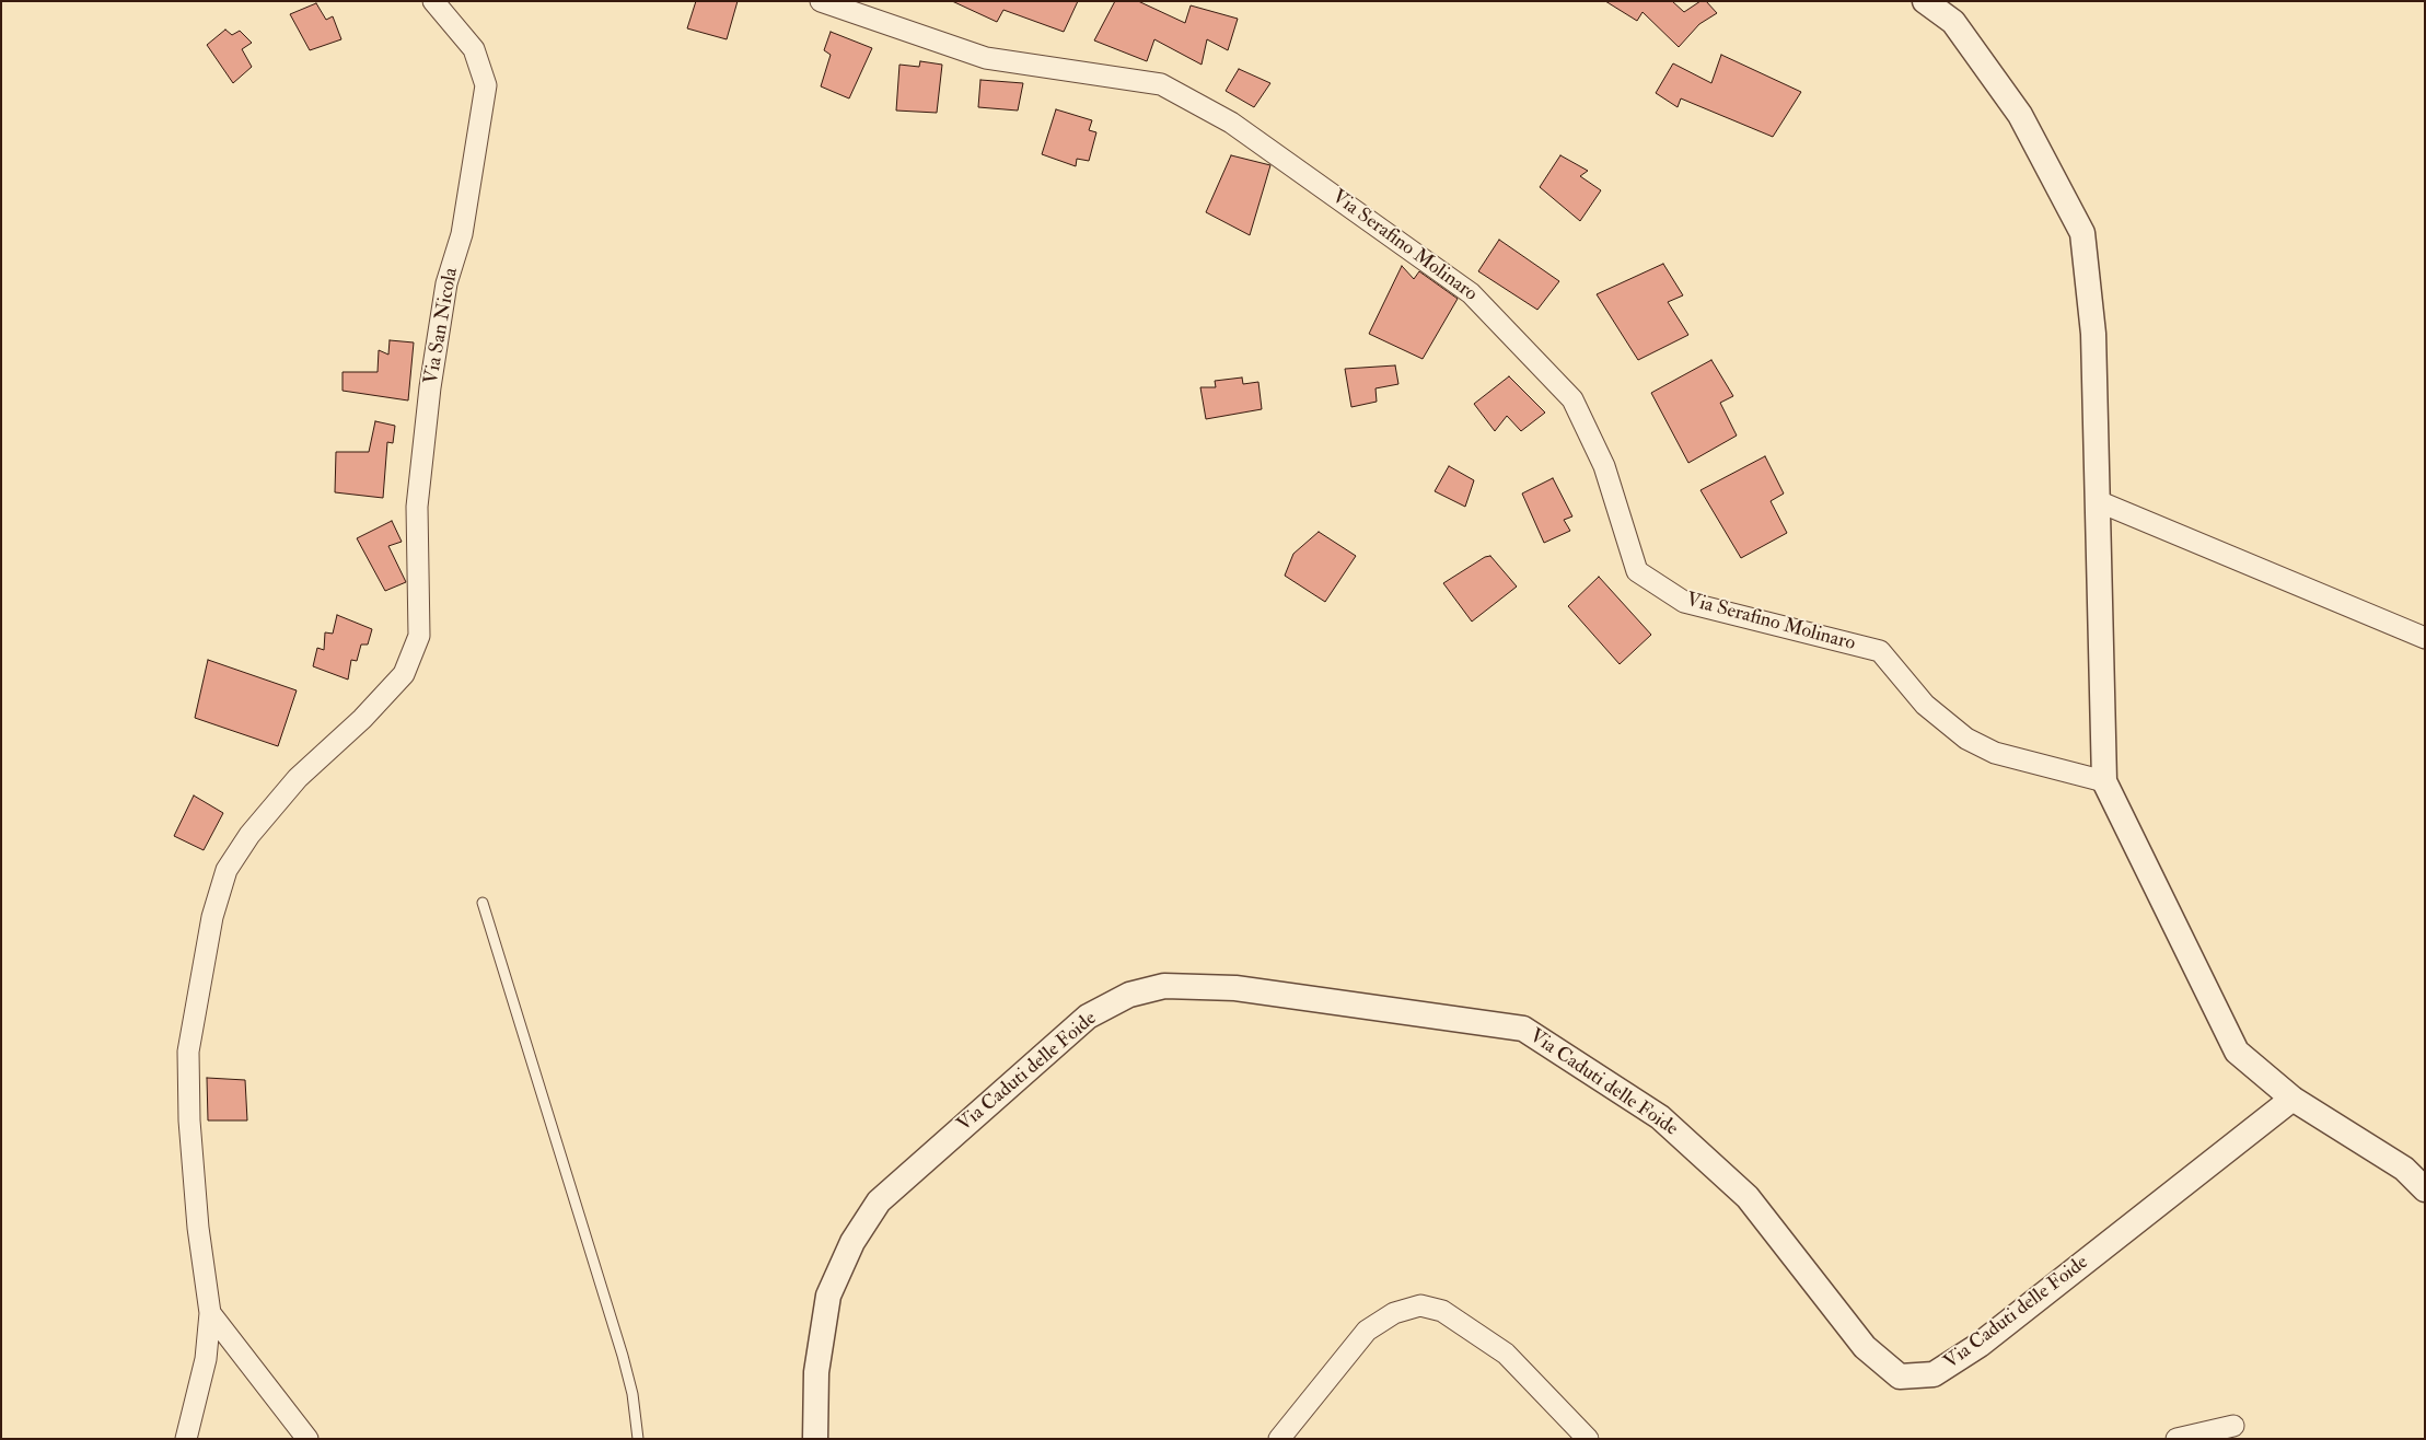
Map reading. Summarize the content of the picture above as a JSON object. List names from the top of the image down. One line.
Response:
{"streets":{"street":["Via Serafino Molinaro","Via San Nicola","Via Caduti delle Foide"]}}
